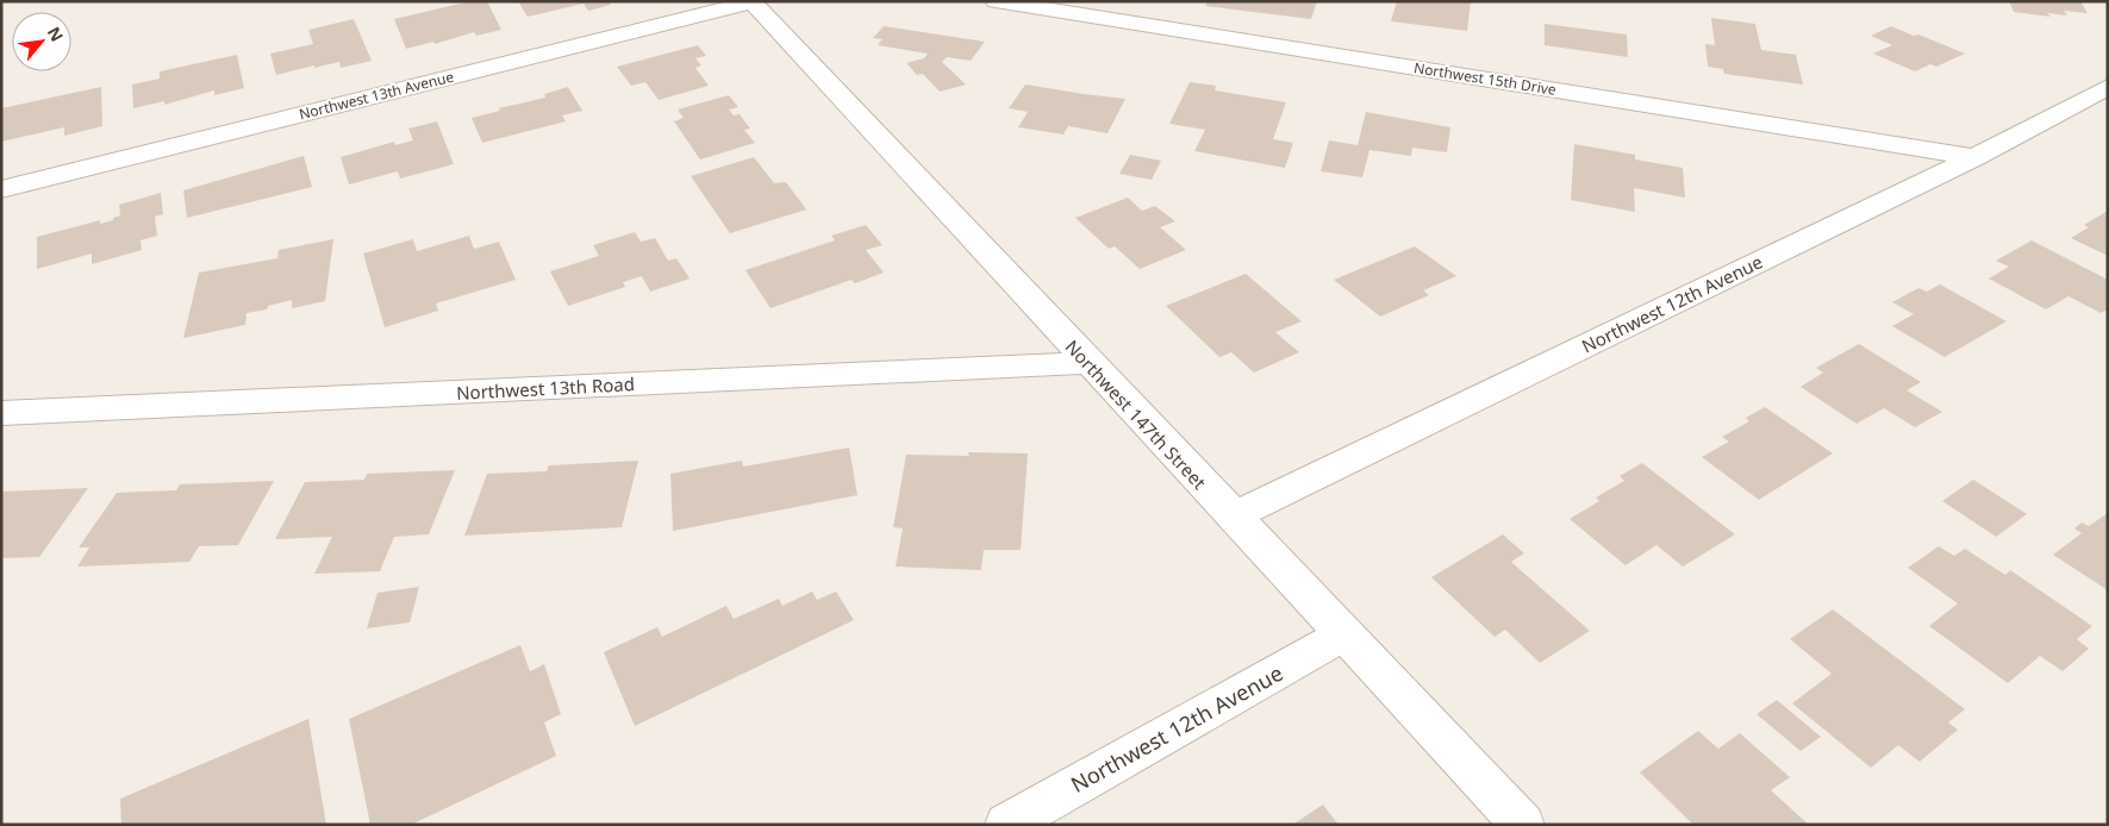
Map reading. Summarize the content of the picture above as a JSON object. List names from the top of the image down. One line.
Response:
{"streets":{"street":["Northwest 15th Drive","Northwest 13th Avenue","Northwest 12th Avenue","Northwest 13th Road","Northwest 147th Street"]},"crossings":[["Northwest 15th Drive","Northwest 12th Avenue"],["Northwest 13th Avenue","Northwest 147th Street"],["Northwest 12th Avenue","Northwest 147th Street"],["Northwest 13th Road","Northwest 147th Street"]],"north":"top right"}
